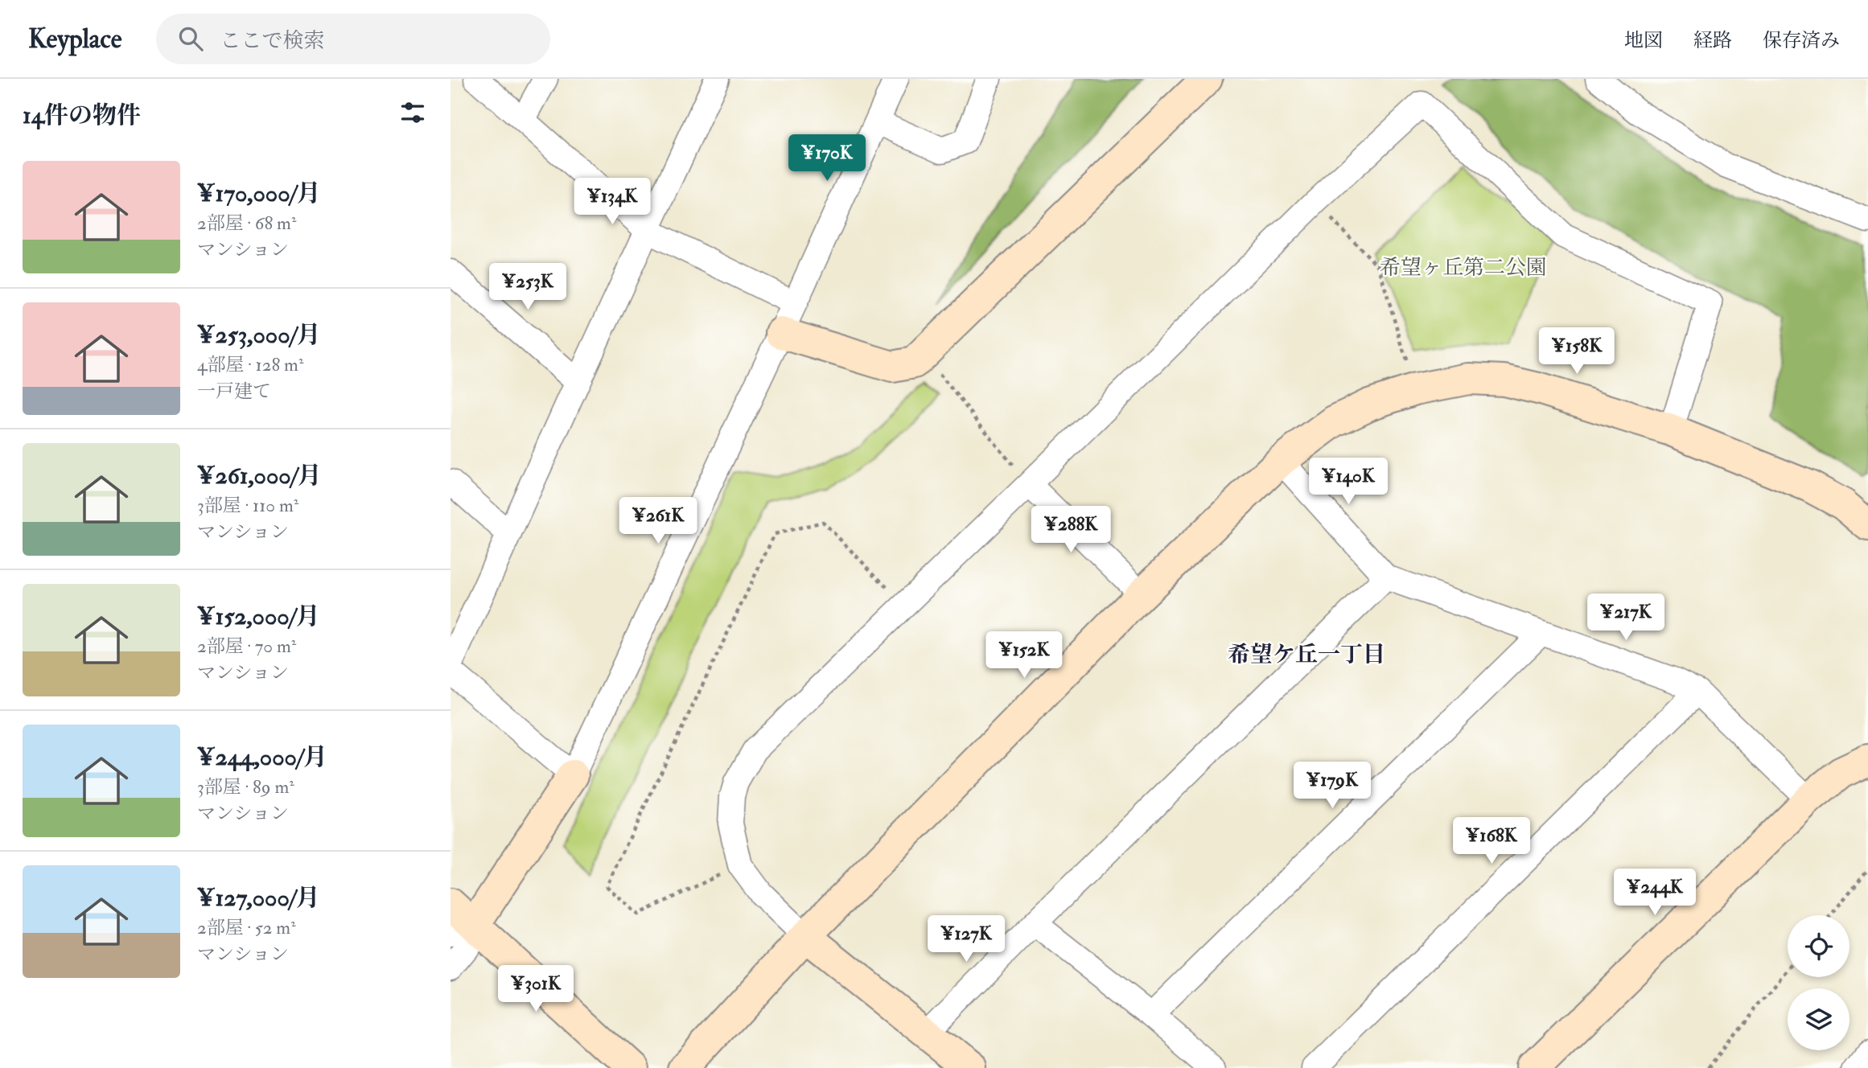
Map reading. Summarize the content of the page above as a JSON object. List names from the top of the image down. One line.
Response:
{"districts":["希望ケ丘一丁目"],"parks":["希望ヶ丘第二公園"],"page":{"header":"Keyplace","search":"ここで検索","nav":["地図","経路","保存済み"],"heading":"14件の物件","price":["¥170K","¥134K","¥253K","¥158K","¥140K","¥261K","¥288K","¥217K","¥152K","¥179K","¥168K","¥244K","¥127K","¥301K"],"list":[{"name":"¥170,000/月","note":"2部屋 · 68 m² · マンション"},{"name":"¥253,000/月","note":"4部屋 · 128 m² · 一戸建て"},{"name":"¥261,000/月","note":"3部屋 · 110 m² · マンション"},{"name":"¥152,000/月","note":"2部屋 · 70 m² · マンション"},{"name":"¥244,000/月","note":"3部屋 · 89 m² · マンション"},{"name":"¥127,000/月","note":"2部屋 · 52 m² · マンション"}]}}
